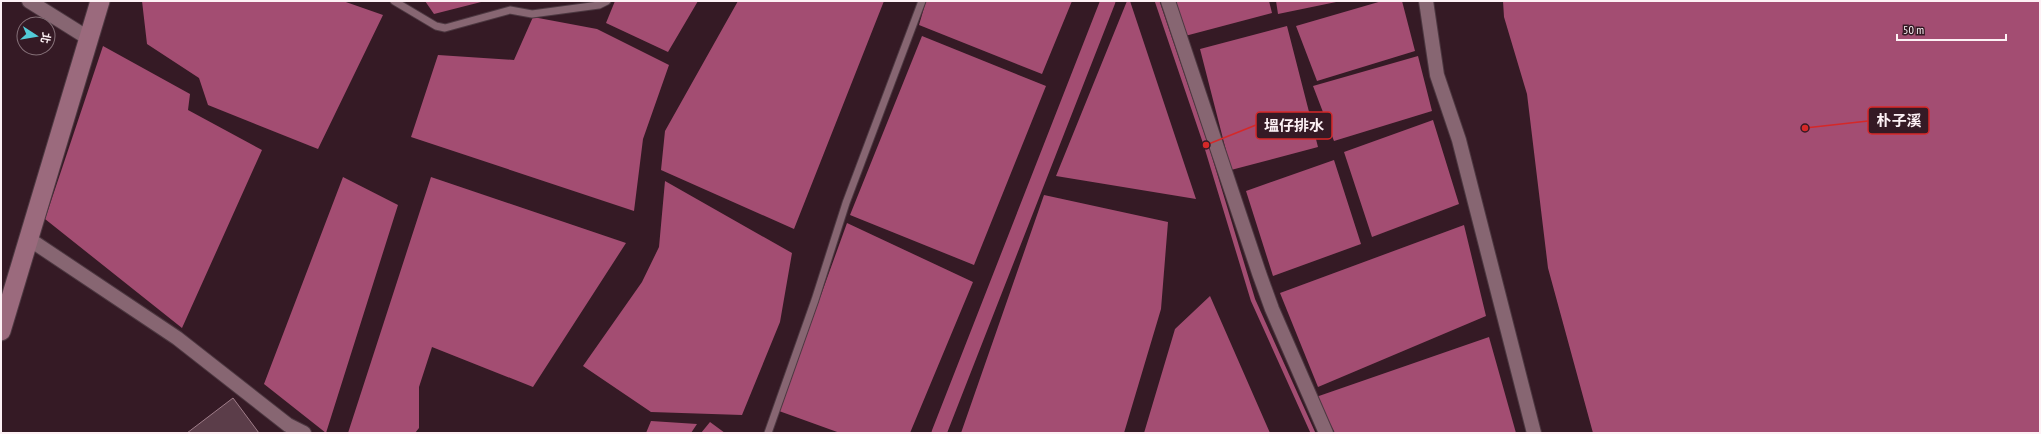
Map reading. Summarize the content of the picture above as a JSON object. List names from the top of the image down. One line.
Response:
{"places":["朴子溪","塭仔排水"],"scale_bar":"50 m","north":"right"}
